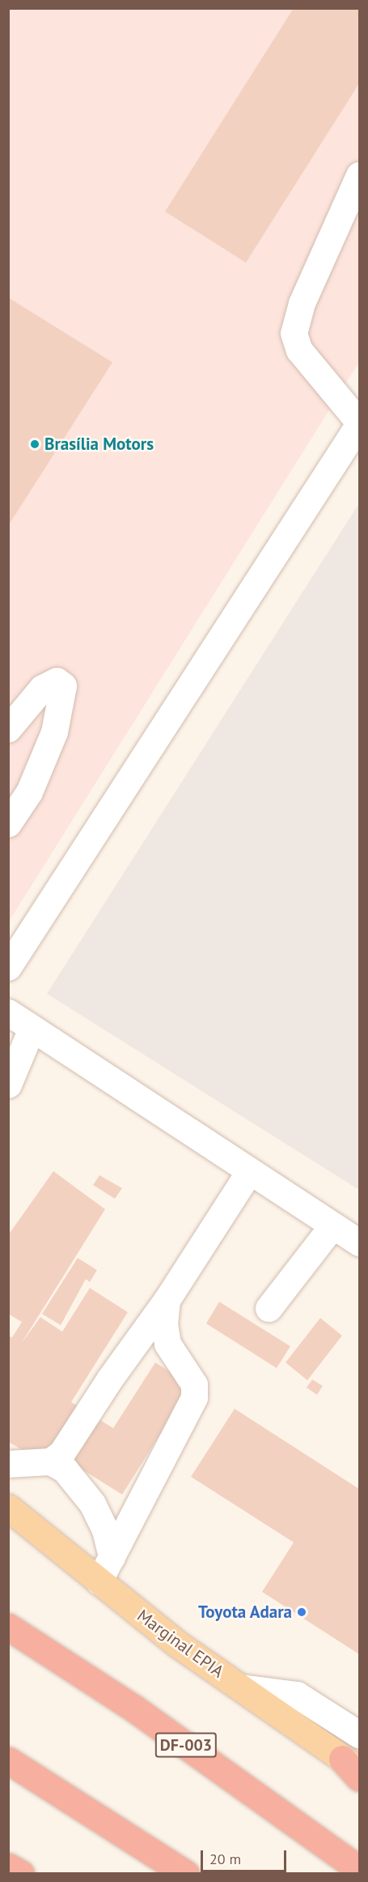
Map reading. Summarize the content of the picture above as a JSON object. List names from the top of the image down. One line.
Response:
{"streets":{"highway":["DF-003"],"main road":["Marginal EPIA"]},"places":["Brasília Motors","Toyota Adara"],"scale_bar":"20 m"}
